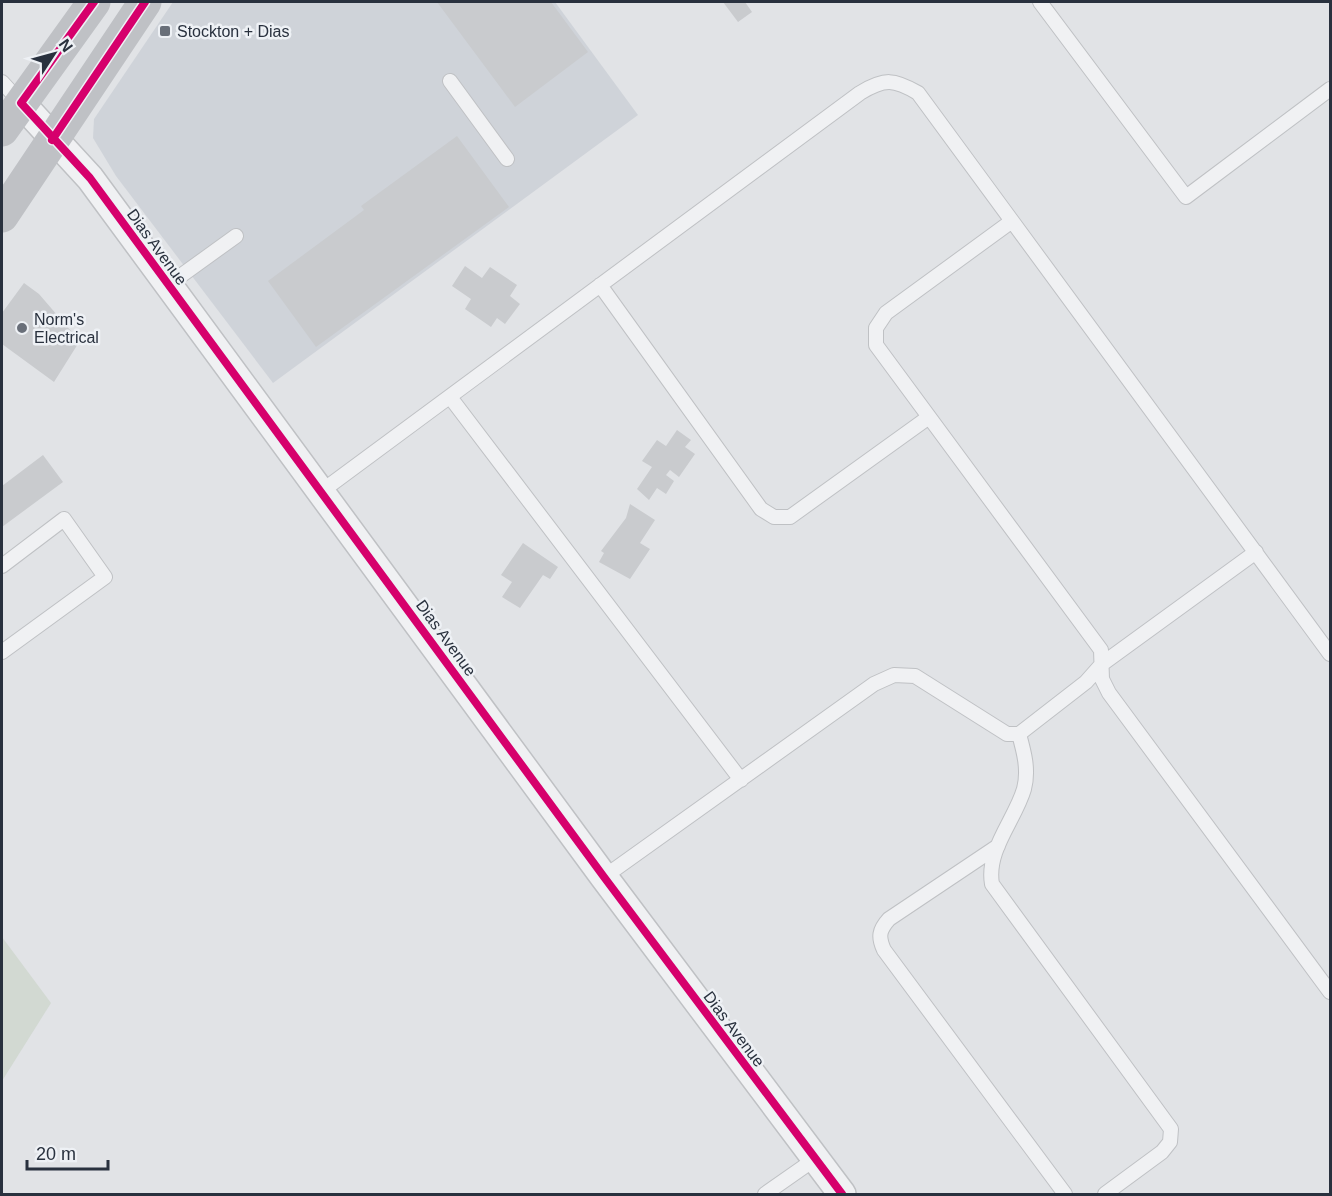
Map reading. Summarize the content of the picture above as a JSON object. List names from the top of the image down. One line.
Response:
{"streets":{"street":["Dias Avenue"]},"places":{"transit":["Stockton + Dias"],"other":["Norm's Electrical"]},"scale_bar":"20 m","north":"top right"}
